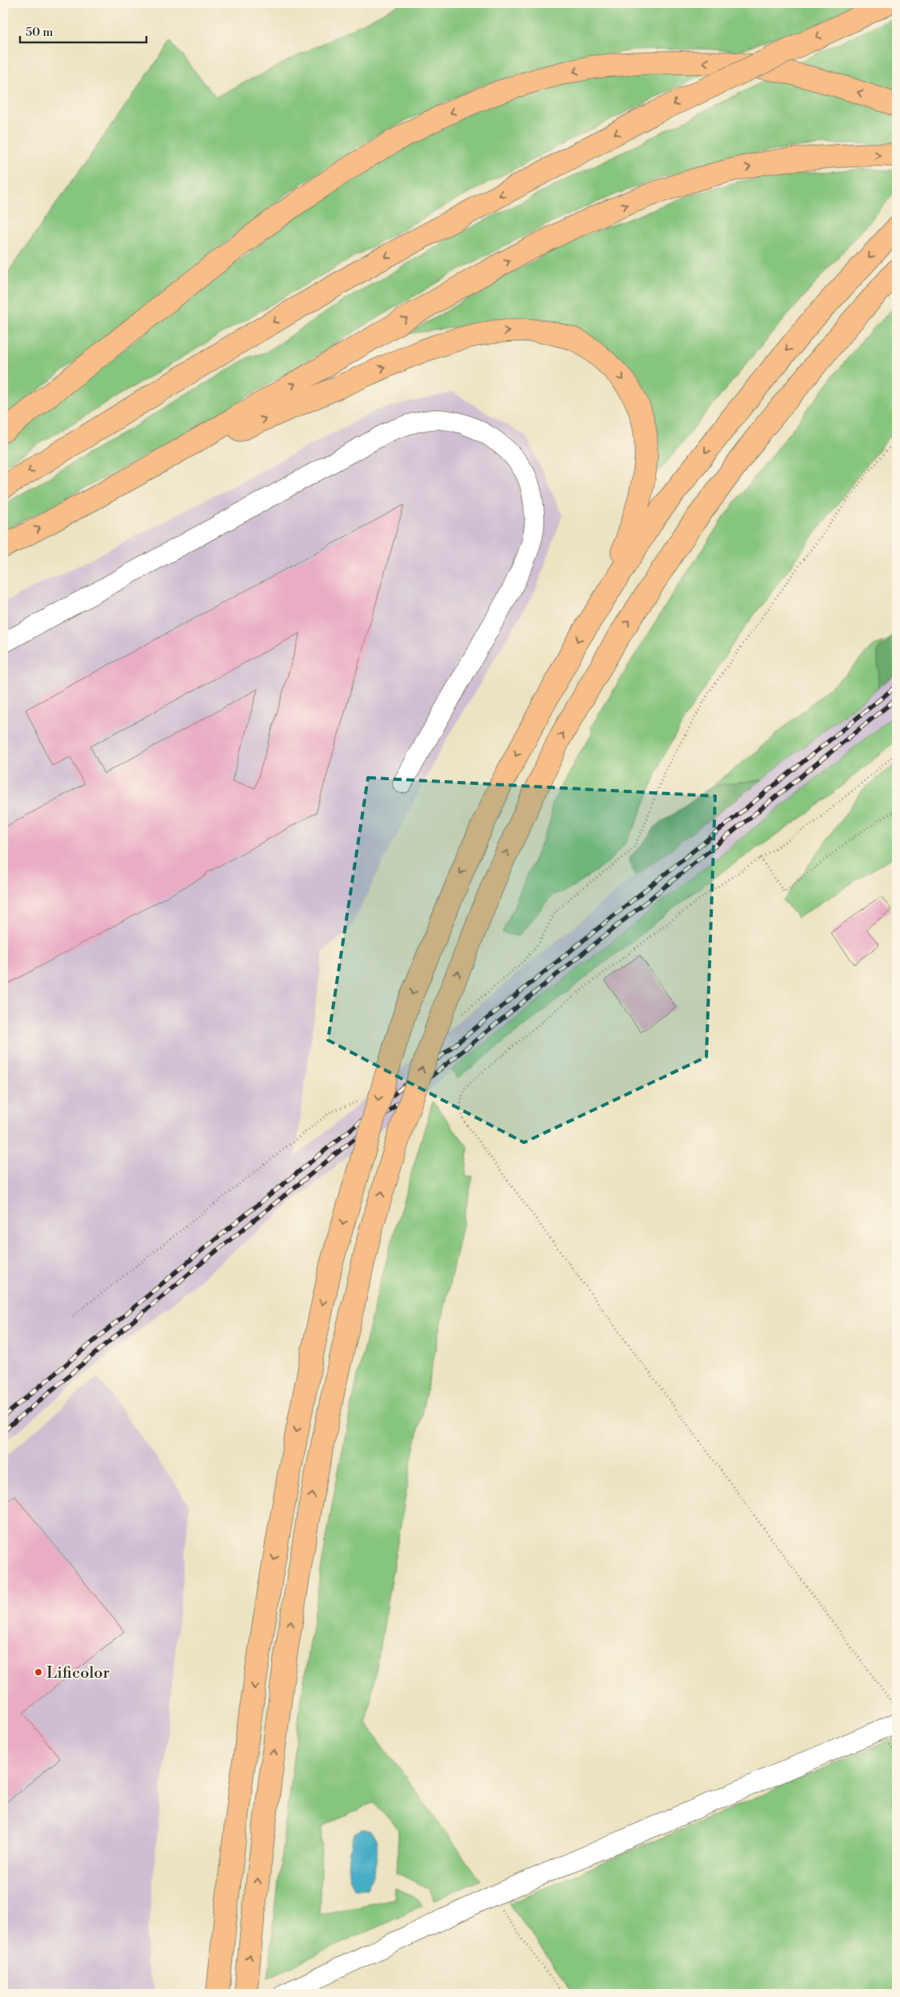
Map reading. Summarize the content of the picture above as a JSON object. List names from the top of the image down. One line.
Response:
{"places":["Lificolor"],"scale_bar":"50 m"}
